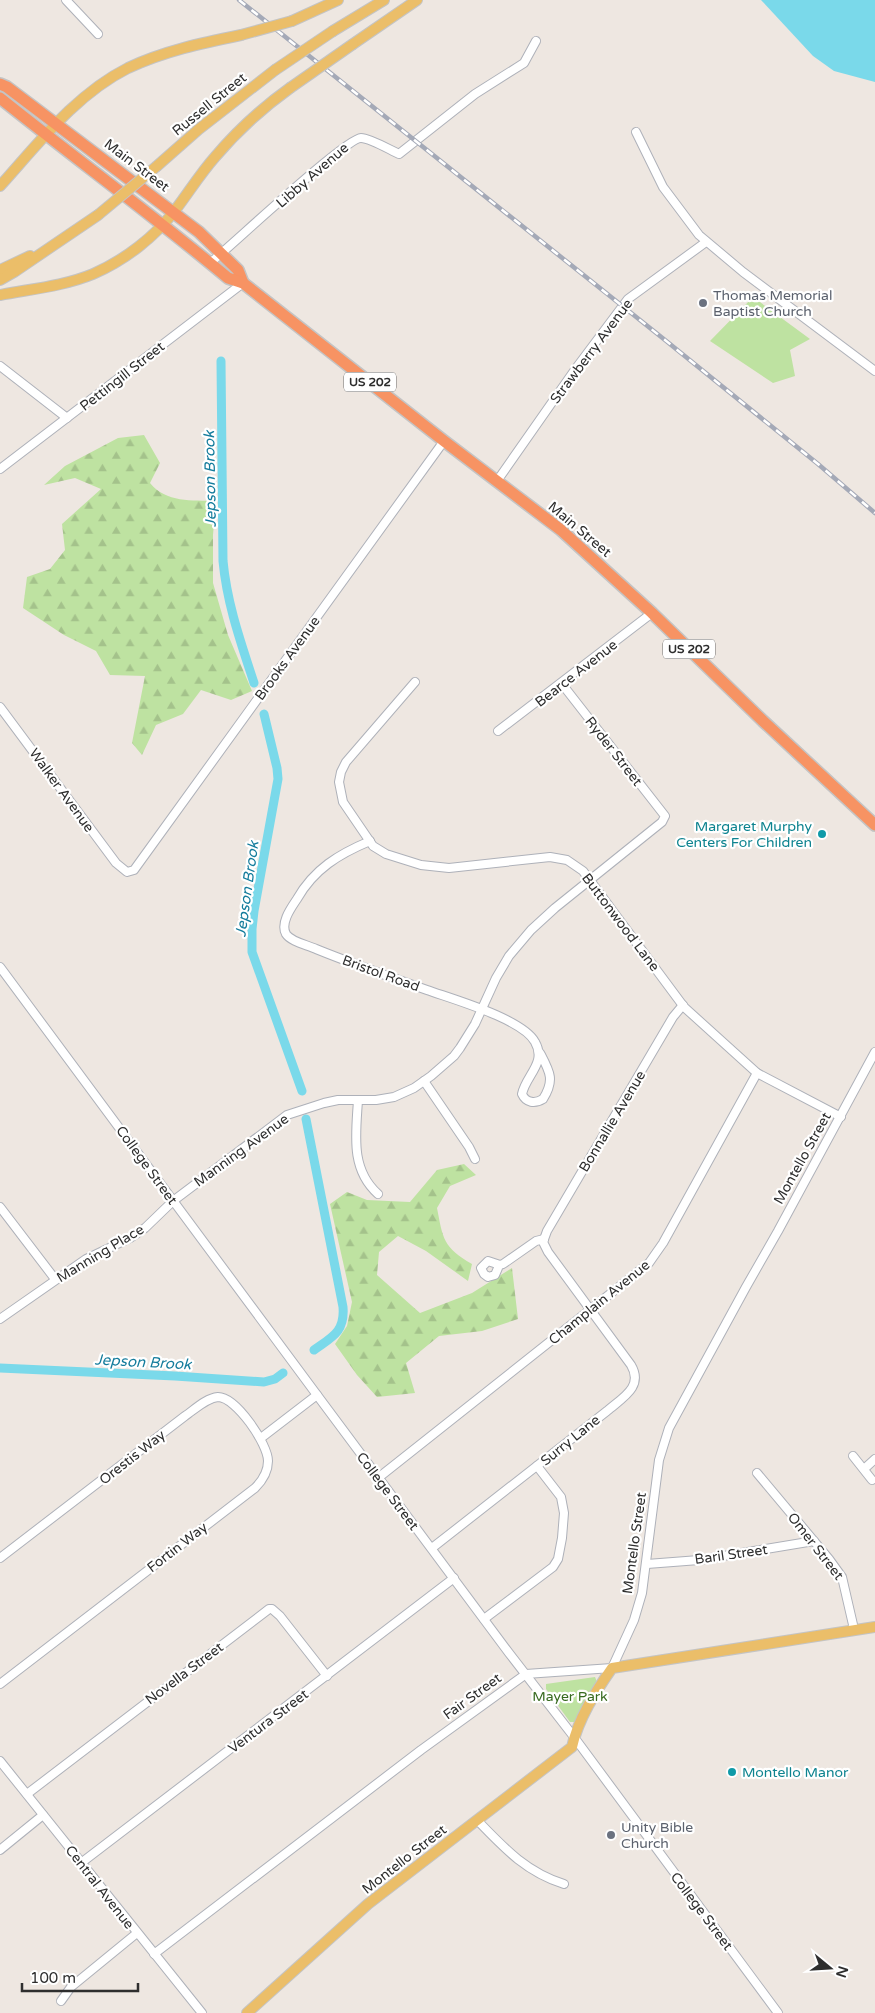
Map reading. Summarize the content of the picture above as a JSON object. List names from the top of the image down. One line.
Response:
{"streets":{"highway":["Main Street","US 202"],"main road":["Russell Street","Montello Street"],"street":["Libby Avenue","Strawberry Avenue","Pettingill Street","Brooks Avenue","Bearce Avenue","Ryder Street","Walker Avenue","Buttonwood Lane","Bristol Road","Bonnallie Avenue","Manning Avenue","College Street","Manning Place","Champlain Avenue","Surry Lane","Orestis Way","Omer Street","Fortin Way","Baril Street","Novella Street","Fair Street","Ventura Street","Central Avenue"]},"crossings":[["Main Street","Libby Avenue"],["Main Street","Strawberry Avenue"],["Main Street","Pettingill Street"],["Main Street","Brooks Avenue"],["Main Street","Bearce Avenue"],["Brooks Avenue","Walker Avenue"],["Bearce Avenue","Ryder Street"],["Ryder Street","Manning Avenue"],["Buttonwood Lane","Bristol Road"],["Buttonwood Lane","Bonnallie Avenue"],["Buttonwood Lane","Manning Avenue"],["Buttonwood Lane","Montello Street"],["Buttonwood Lane","Champlain Avenue"],["Bristol Road","Manning Avenue"],["Bonnallie Avenue","Surry Lane"],["Manning Avenue","College Street"],["Manning Avenue","Manning Place"],["Montello Street","College Street"],["Montello Street","Baril Street"],["College Street","Manning Place"],["College Street","Champlain Avenue"],["College Street","Surry Lane"],["College Street","Fair Street"],["College Street","Ventura Street"],["Champlain Avenue","Surry Lane"],["Orestis Way","Fortin Way"],["Omer Street","Baril Street"],["Novella Street","Ventura Street"],["Novella Street","Central Avenue"],["Fair Street","Central Avenue"],["Ventura Street","Central Avenue"]],"water":["Jepson Brook"],"parks":["Mayer Park"],"places":["Thomas Memorial Baptist Church","Margaret Murphy Centers For Children","Montello Manor","Unity Bible Church"],"scale_bar":"100 m","north":"right"}
